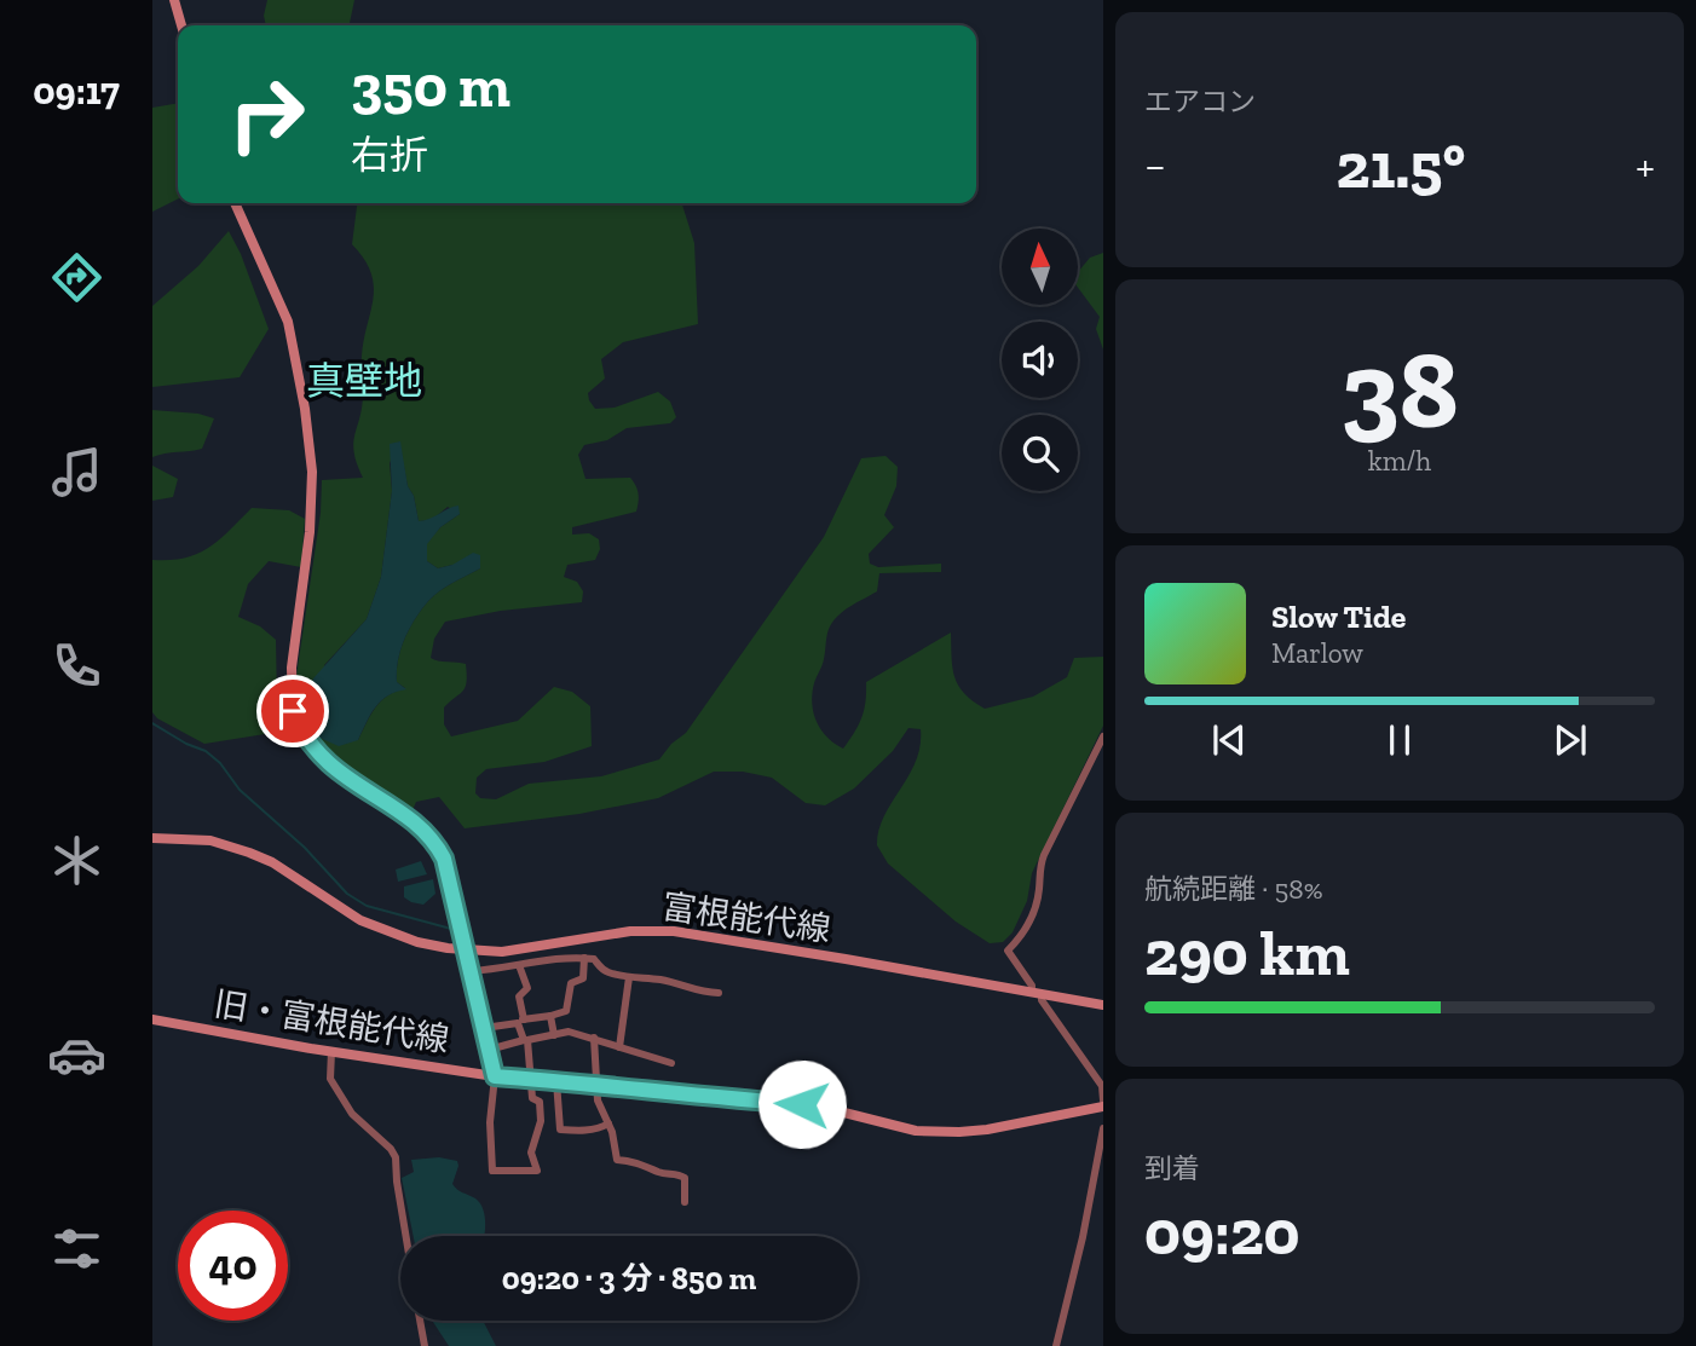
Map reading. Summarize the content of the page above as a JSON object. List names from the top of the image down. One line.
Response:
{"streets":{"street":["富根能代線","旧・富根能代線"]},"districts":["真壁地"],"north":"top","page":{"tabs":"09:17","tile":["エアコン",["38","km/h"],["航続距離 · 58%","290 km"],["到着","09:20"]],"turn":["350 m","右折"],"heat":["−","21.5°","+"],"song":["Slow Tide","Marlow"],"limit":"40","trip":"09:20 · 3 分 · 850 m"}}
